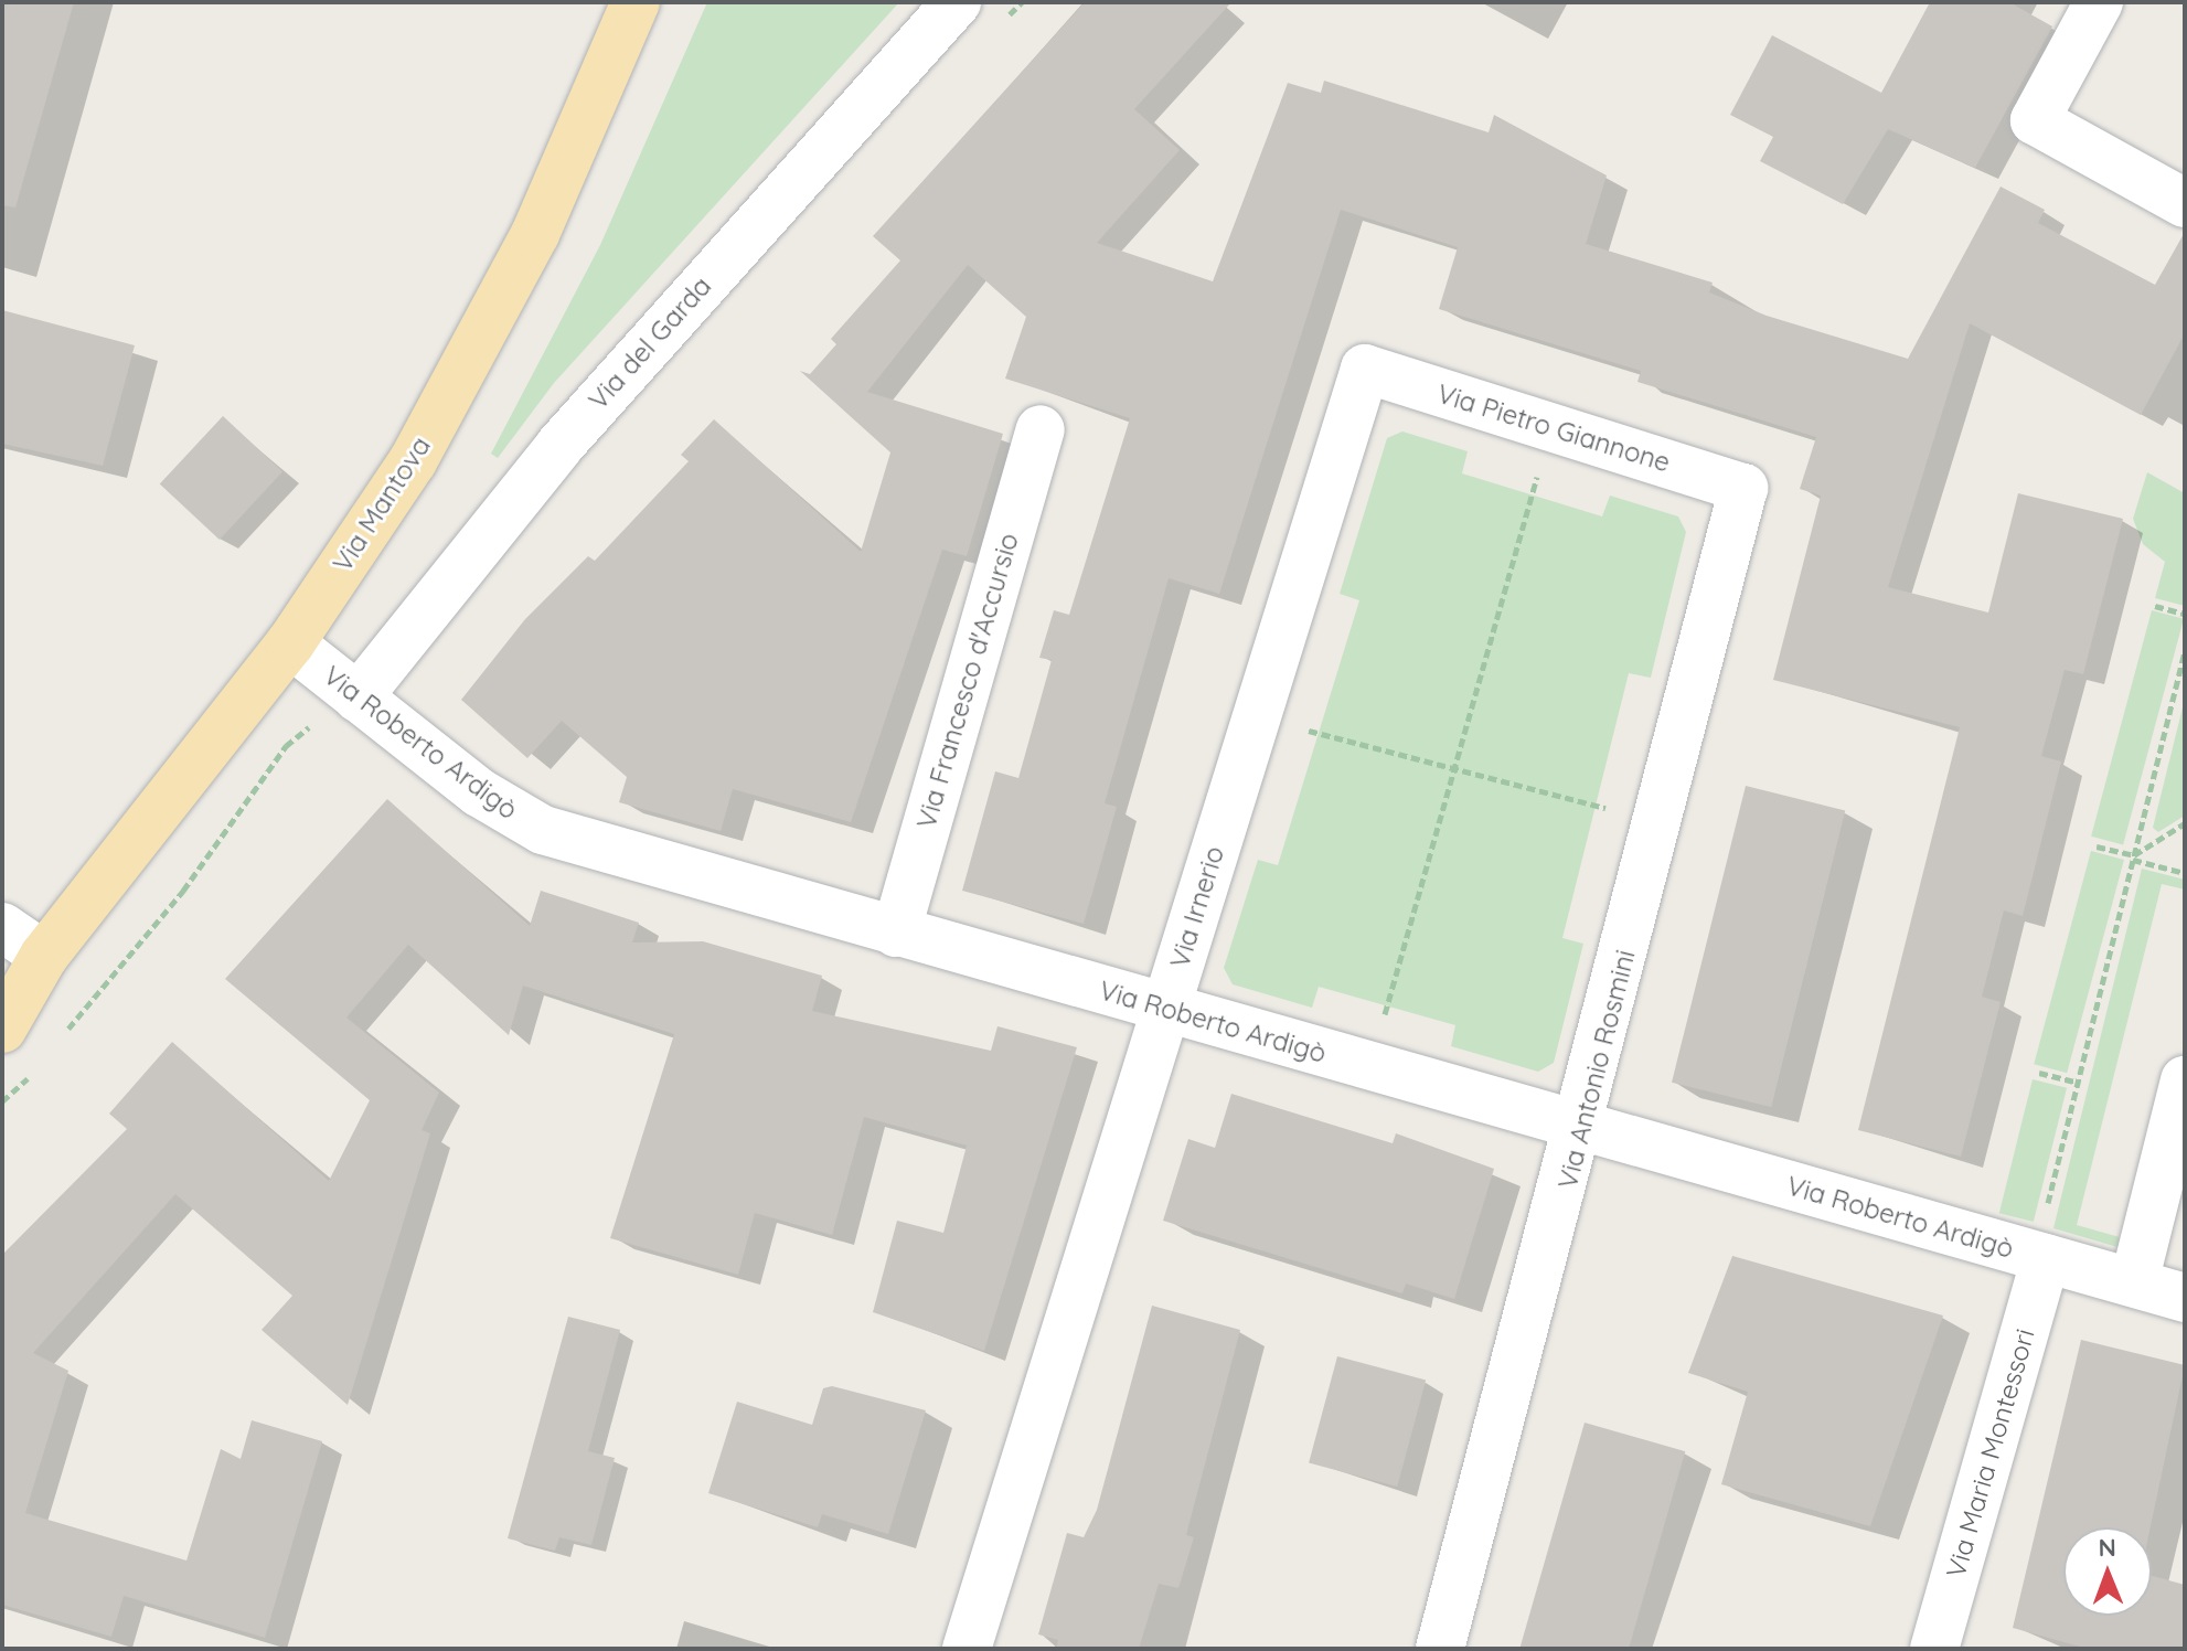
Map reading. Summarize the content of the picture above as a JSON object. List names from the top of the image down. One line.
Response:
{"streets":{"main road":["Via Mantova"],"street":["Via del Garda","Via Pietro Giannone","Via Francesco d'Accursio","Via Roberto Ardigò","Via Irnerio","Via Antonio Rosmini","Via Maria Montessori"]},"crossings":[["Via del Garda","Via Roberto Ardigò"],["Via Pietro Giannone","Via Irnerio"],["Via Pietro Giannone","Via Antonio Rosmini"],["Via Mantova","Via Roberto Ardigò"],["Via Francesco d'Accursio","Via Roberto Ardigò"],["Via Roberto Ardigò","Via Irnerio"],["Via Roberto Ardigò","Via Antonio Rosmini"],["Via Roberto Ardigò","Via Maria Montessori"]],"north":"top"}
